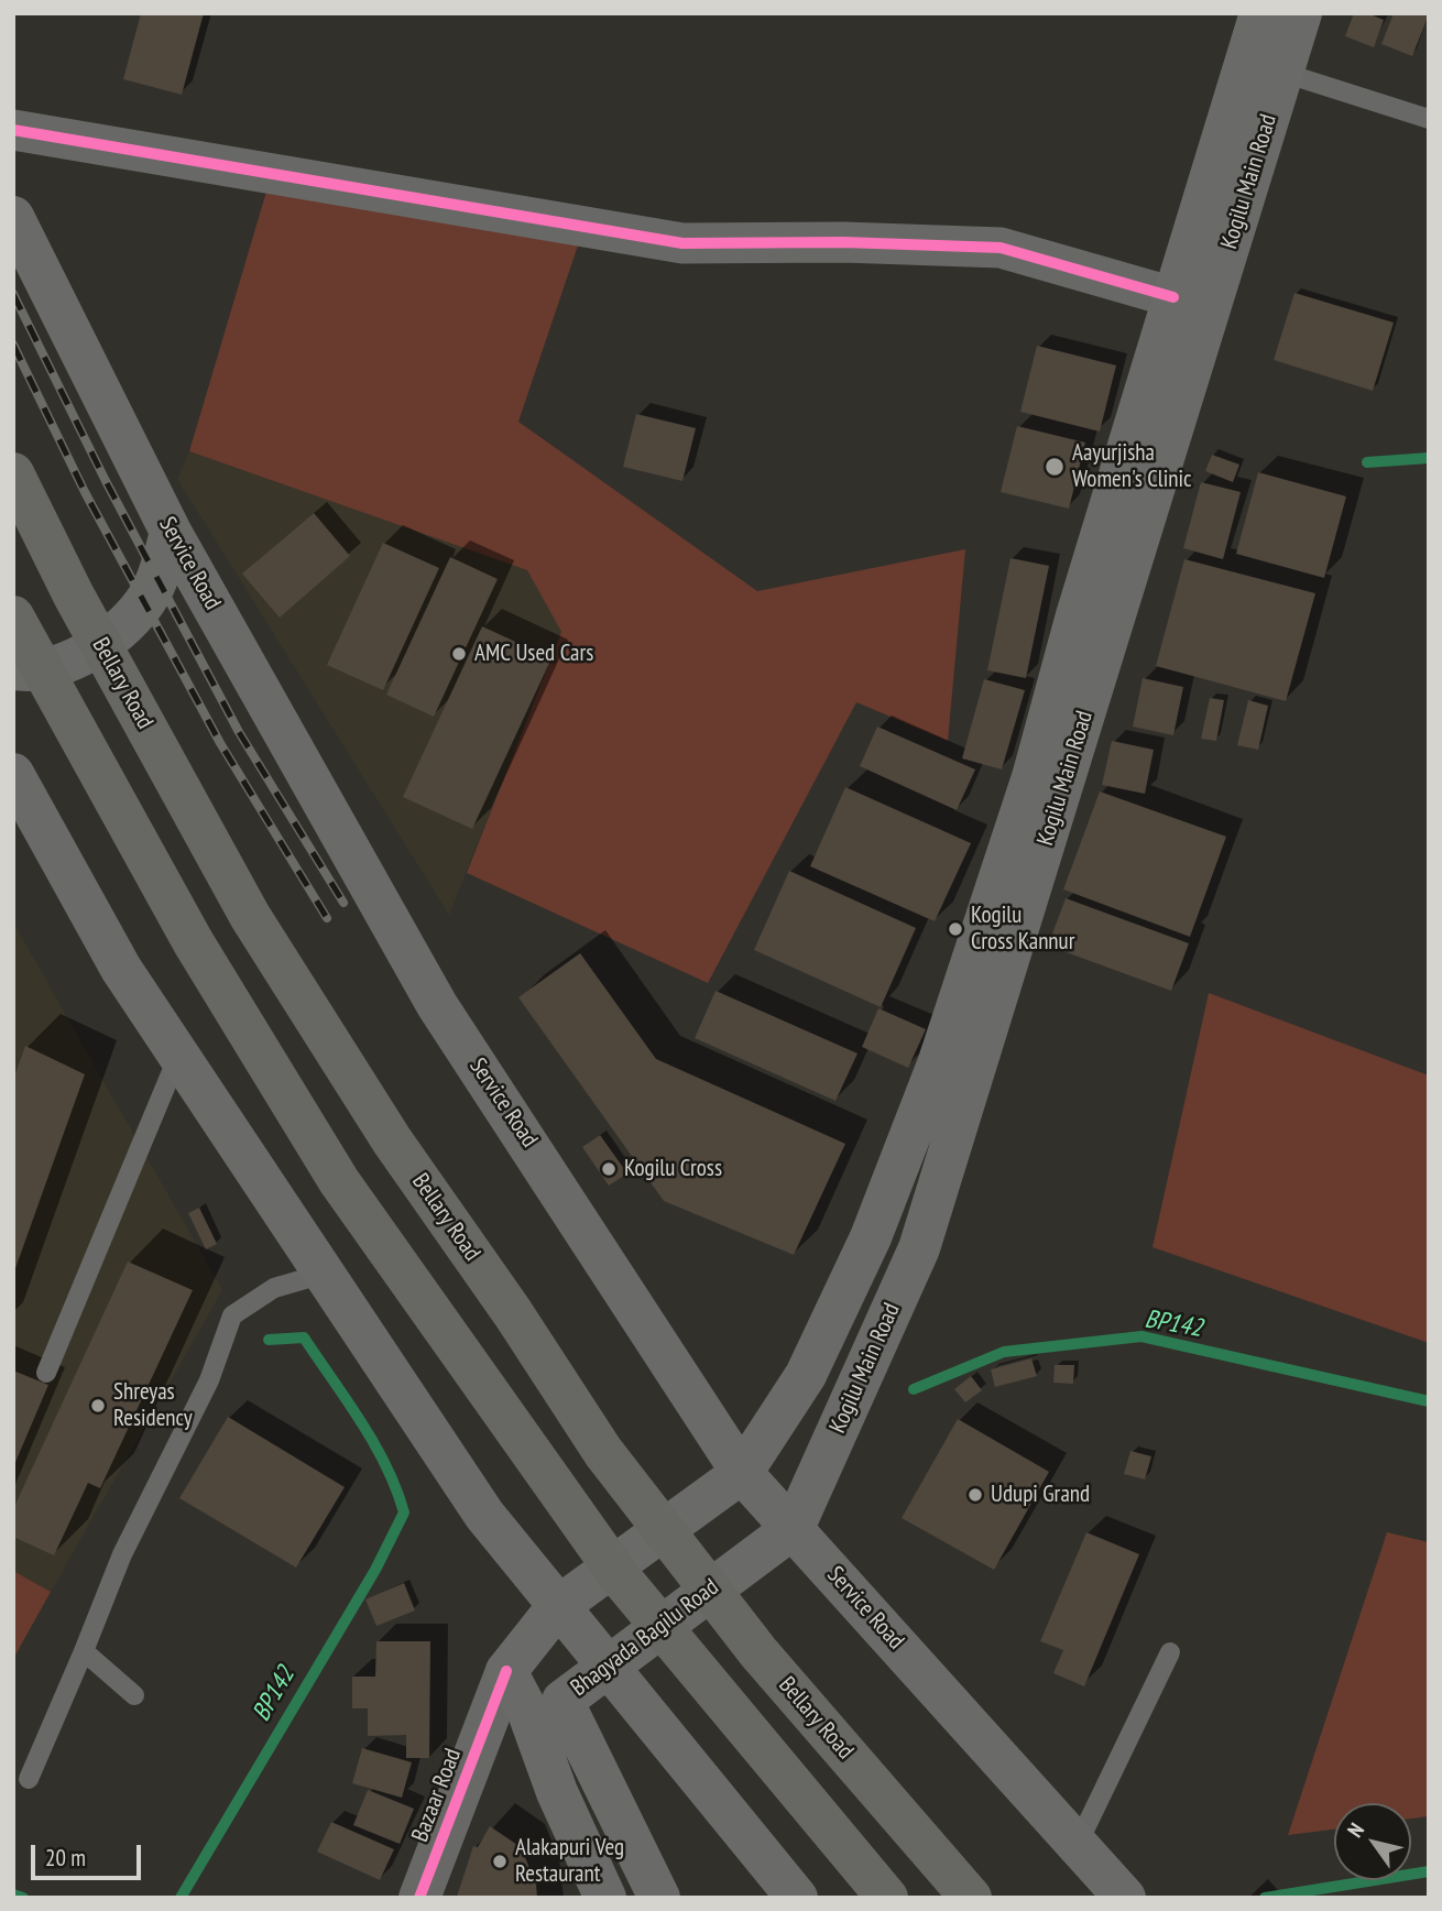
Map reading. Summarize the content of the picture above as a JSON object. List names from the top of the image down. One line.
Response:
{"streets":{"highway":["Bellary Road"],"main road":["Kogilu Main Road","Service Road","Bhagyada Bagilu Road"],"street":["Bazaar Road"]},"crossings":[["Kogilu Main Road","Service Road"],["Kogilu Main Road","Bhagyada Bagilu Road"],["Service Road","Bhagyada Bagilu Road"],["Bhagyada Bagilu Road","Bazaar Road"]],"water":["BP142"],"places":["Aayurjisha Women's Clinic","AMC Used Cars","Kogilu Cross Kannur","Kogilu Cross","Shreyas Residency","Udupi Grand","Alakapuri Veg Restaurant"],"scale_bar":"20 m","north":"top left"}
